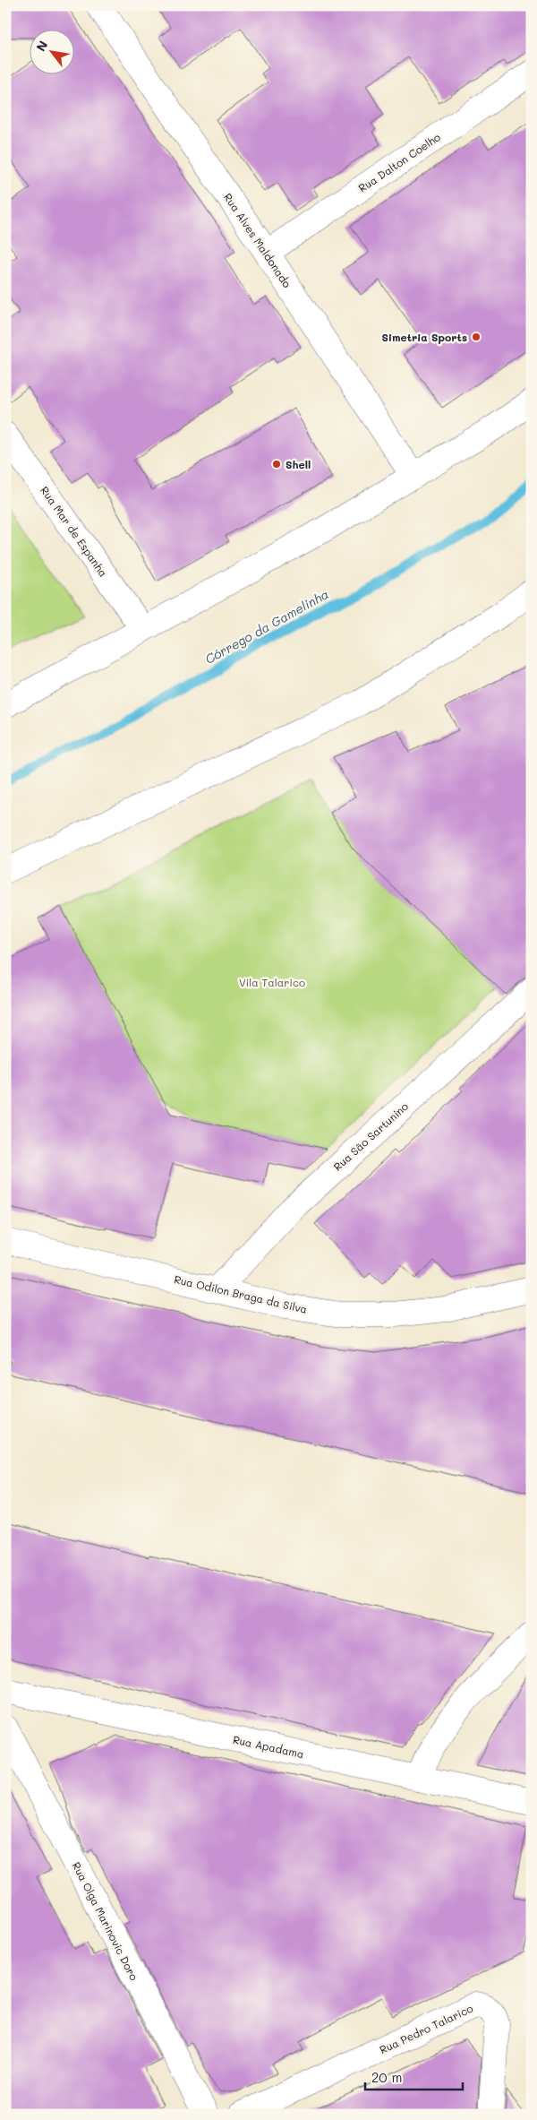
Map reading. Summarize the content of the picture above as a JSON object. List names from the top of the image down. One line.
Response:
{"streets":{"street":["Rua Dalton Coelho","Rua Alves Maldonado","Rua Mar de Espanha","Rua São Sartunino","Rua Odilon Braga da Silva","Rua Apadama","Rua Olga Marinovic Doro","Rua Pedro Talarico"]},"crossings":[["Rua Dalton Coelho","Rua Alves Maldonado"],["Rua São Sartunino","Rua Odilon Braga da Silva"]],"water":["Córrego da Gamelinha"],"parks":["Vila Talarico"],"places":["Simetria Sports","Shell"],"scale_bar":"20 m","north":"top left"}
